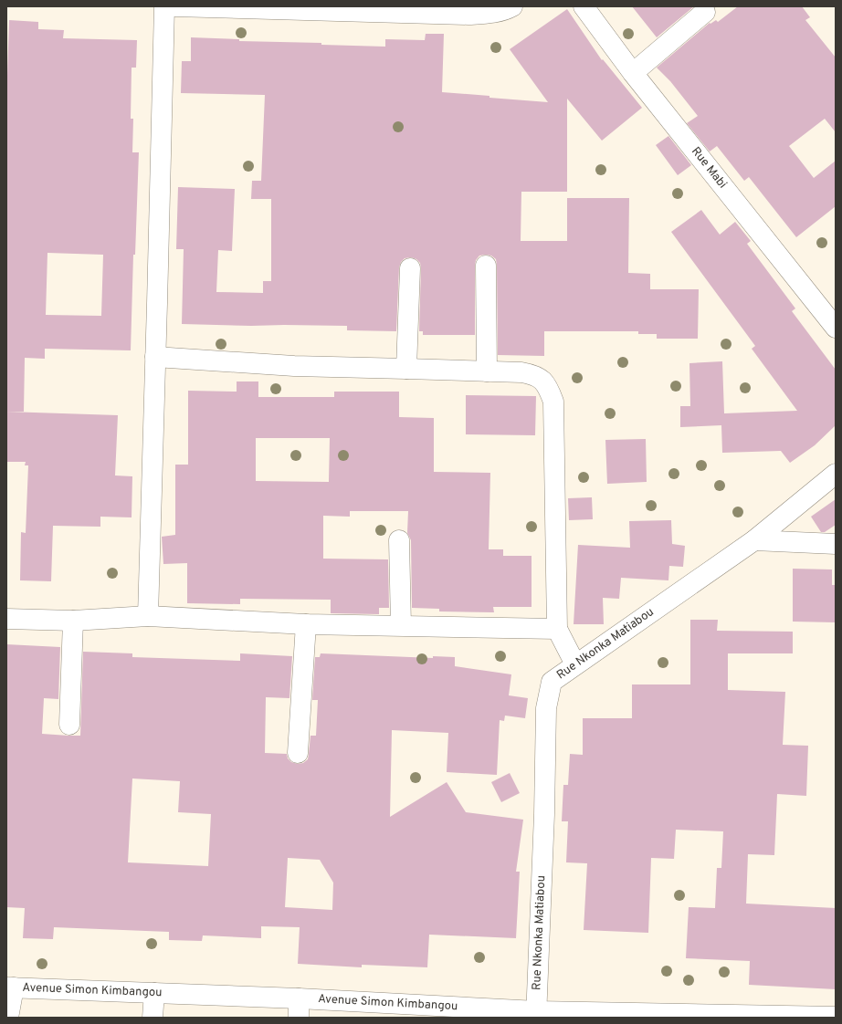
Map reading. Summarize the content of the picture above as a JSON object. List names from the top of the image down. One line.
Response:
{"streets":{"street":["Rue Mabi","Rue Nkonka Matiabou","Avenue Simon Kimbangou"]},"crossings":[["Rue Nkonka Matiabou","Avenue Simon Kimbangou"]]}
